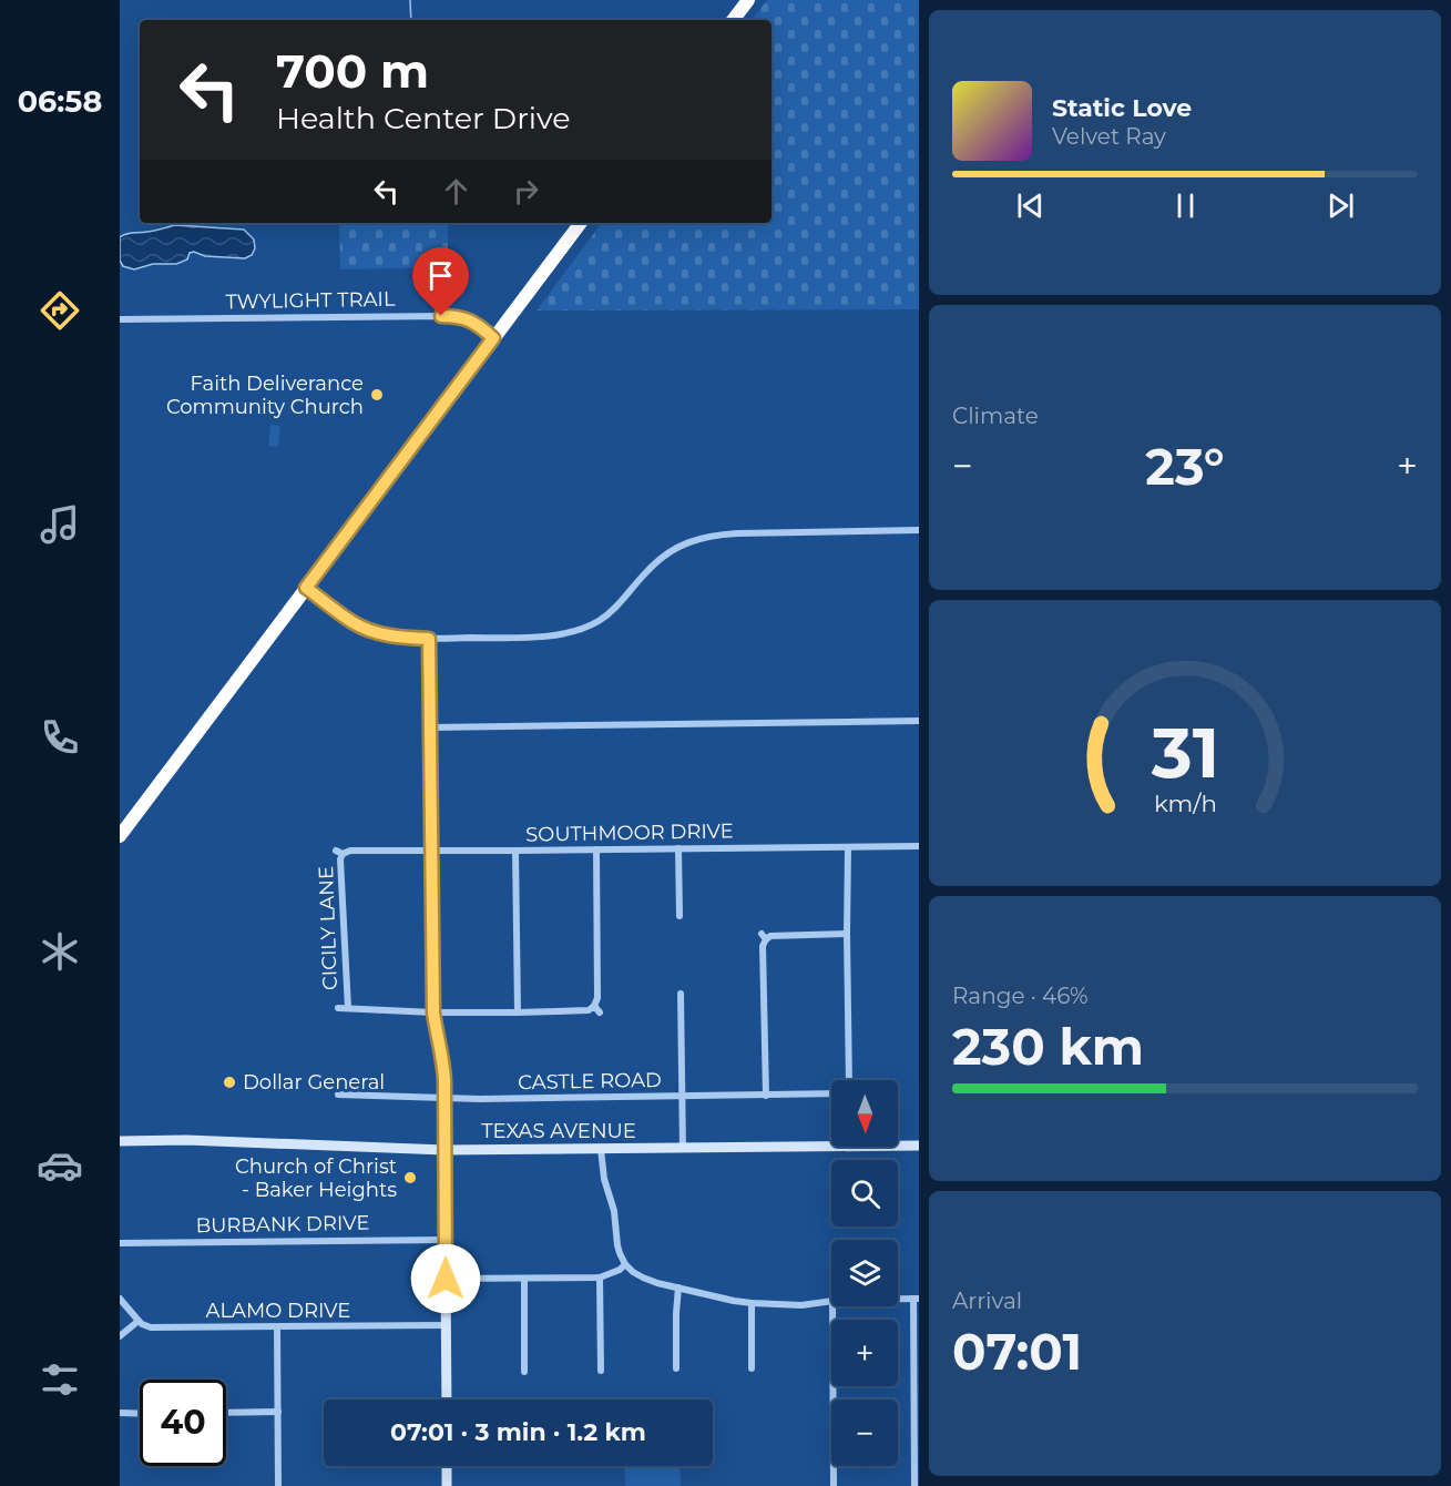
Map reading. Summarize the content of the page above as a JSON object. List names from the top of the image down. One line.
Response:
{"streets":{"street":["TWYLIGHT TRAIL","SOUTHMOOR DRIVE","CICILY LANE","CASTLE ROAD","TEXAS AVENUE","BURBANK DRIVE","ALAMO DRIVE"]},"crossings":[["SOUTHMOOR DRIVE","CICILY LANE"]],"places":["Faith Deliverance Community Church","Dollar General","Church of Christ - Baker Heights"],"north":"bottom","page":{"tabs":"06:58","turn":["700 m","Health Center Drive"],"song":["Static Love","Velvet Ray"],"tile":["Climate",["Range · 46%","230 km"],["Arrival","07:01"]],"heat":["−","23°","+"],"map_buttons":["+","−"],"limit":"40","trip":"07:01 · 3 min · 1.2 km","gauge":["31","km/h"]}}
